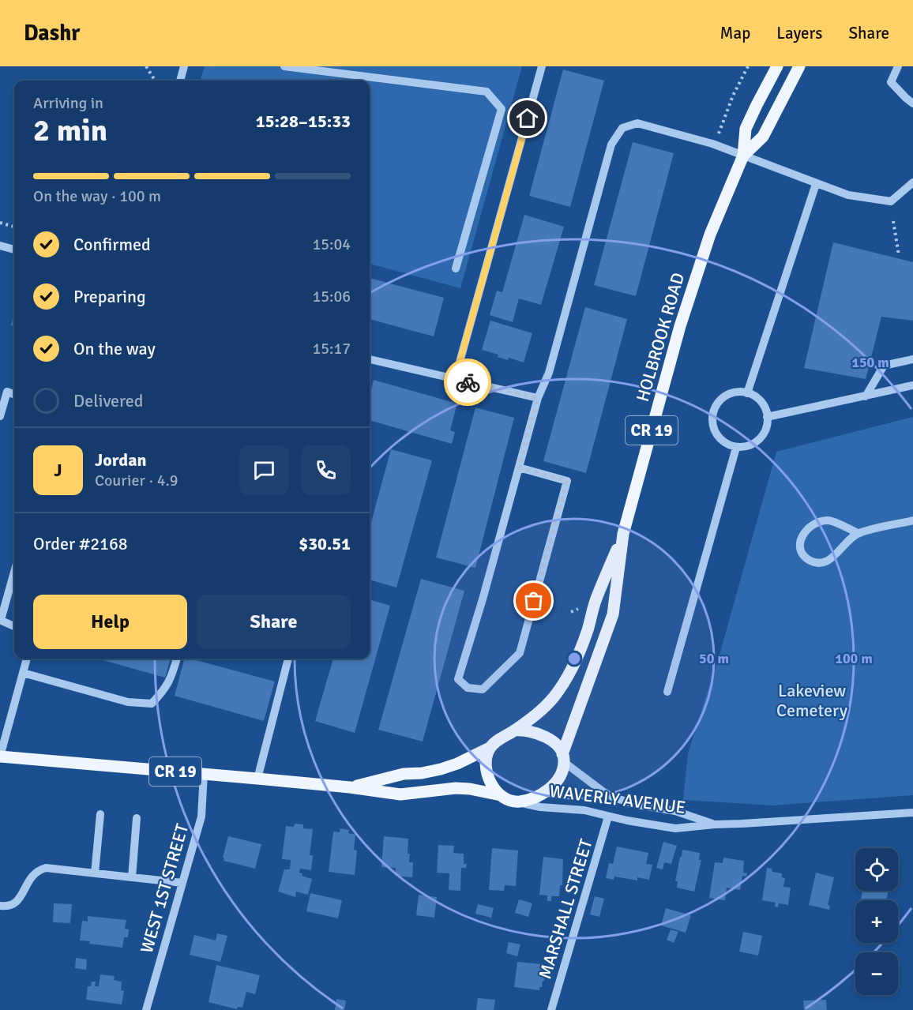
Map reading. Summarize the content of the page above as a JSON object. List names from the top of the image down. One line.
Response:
{"streets":{"main road":["HOLBROOK ROAD","CR 19"],"street":["WAVERLY AVENUE","WEST 1ST STREET","MARSHALL STREET"]},"crossings":[["HOLBROOK ROAD","CR 19"],["HOLBROOK ROAD","WAVERLY AVENUE"],["CR 19","WAVERLY AVENUE"],["CR 19","WEST 1ST STREET"],["WAVERLY AVENUE","MARSHALL STREET"]],"parks":["Lakeview Cemetery"],"page":{"header":"Dashr","nav":["Map","Layers","Share"],"heading":["2 min","Arriving in","15:28–15:33"],"panel":["Jordan","Courier · 4.9","Order #2168","$30.51"],"bar":"On the way · 100 m","list":[["Confirmed","15:04"],["Preparing","15:06"],["On the way","15:17"],"Delivered"],"round":"J","buttons":["Help","Share"],"map_buttons":["+","−"]},"rings":["150 m","50 m","100 m"]}
